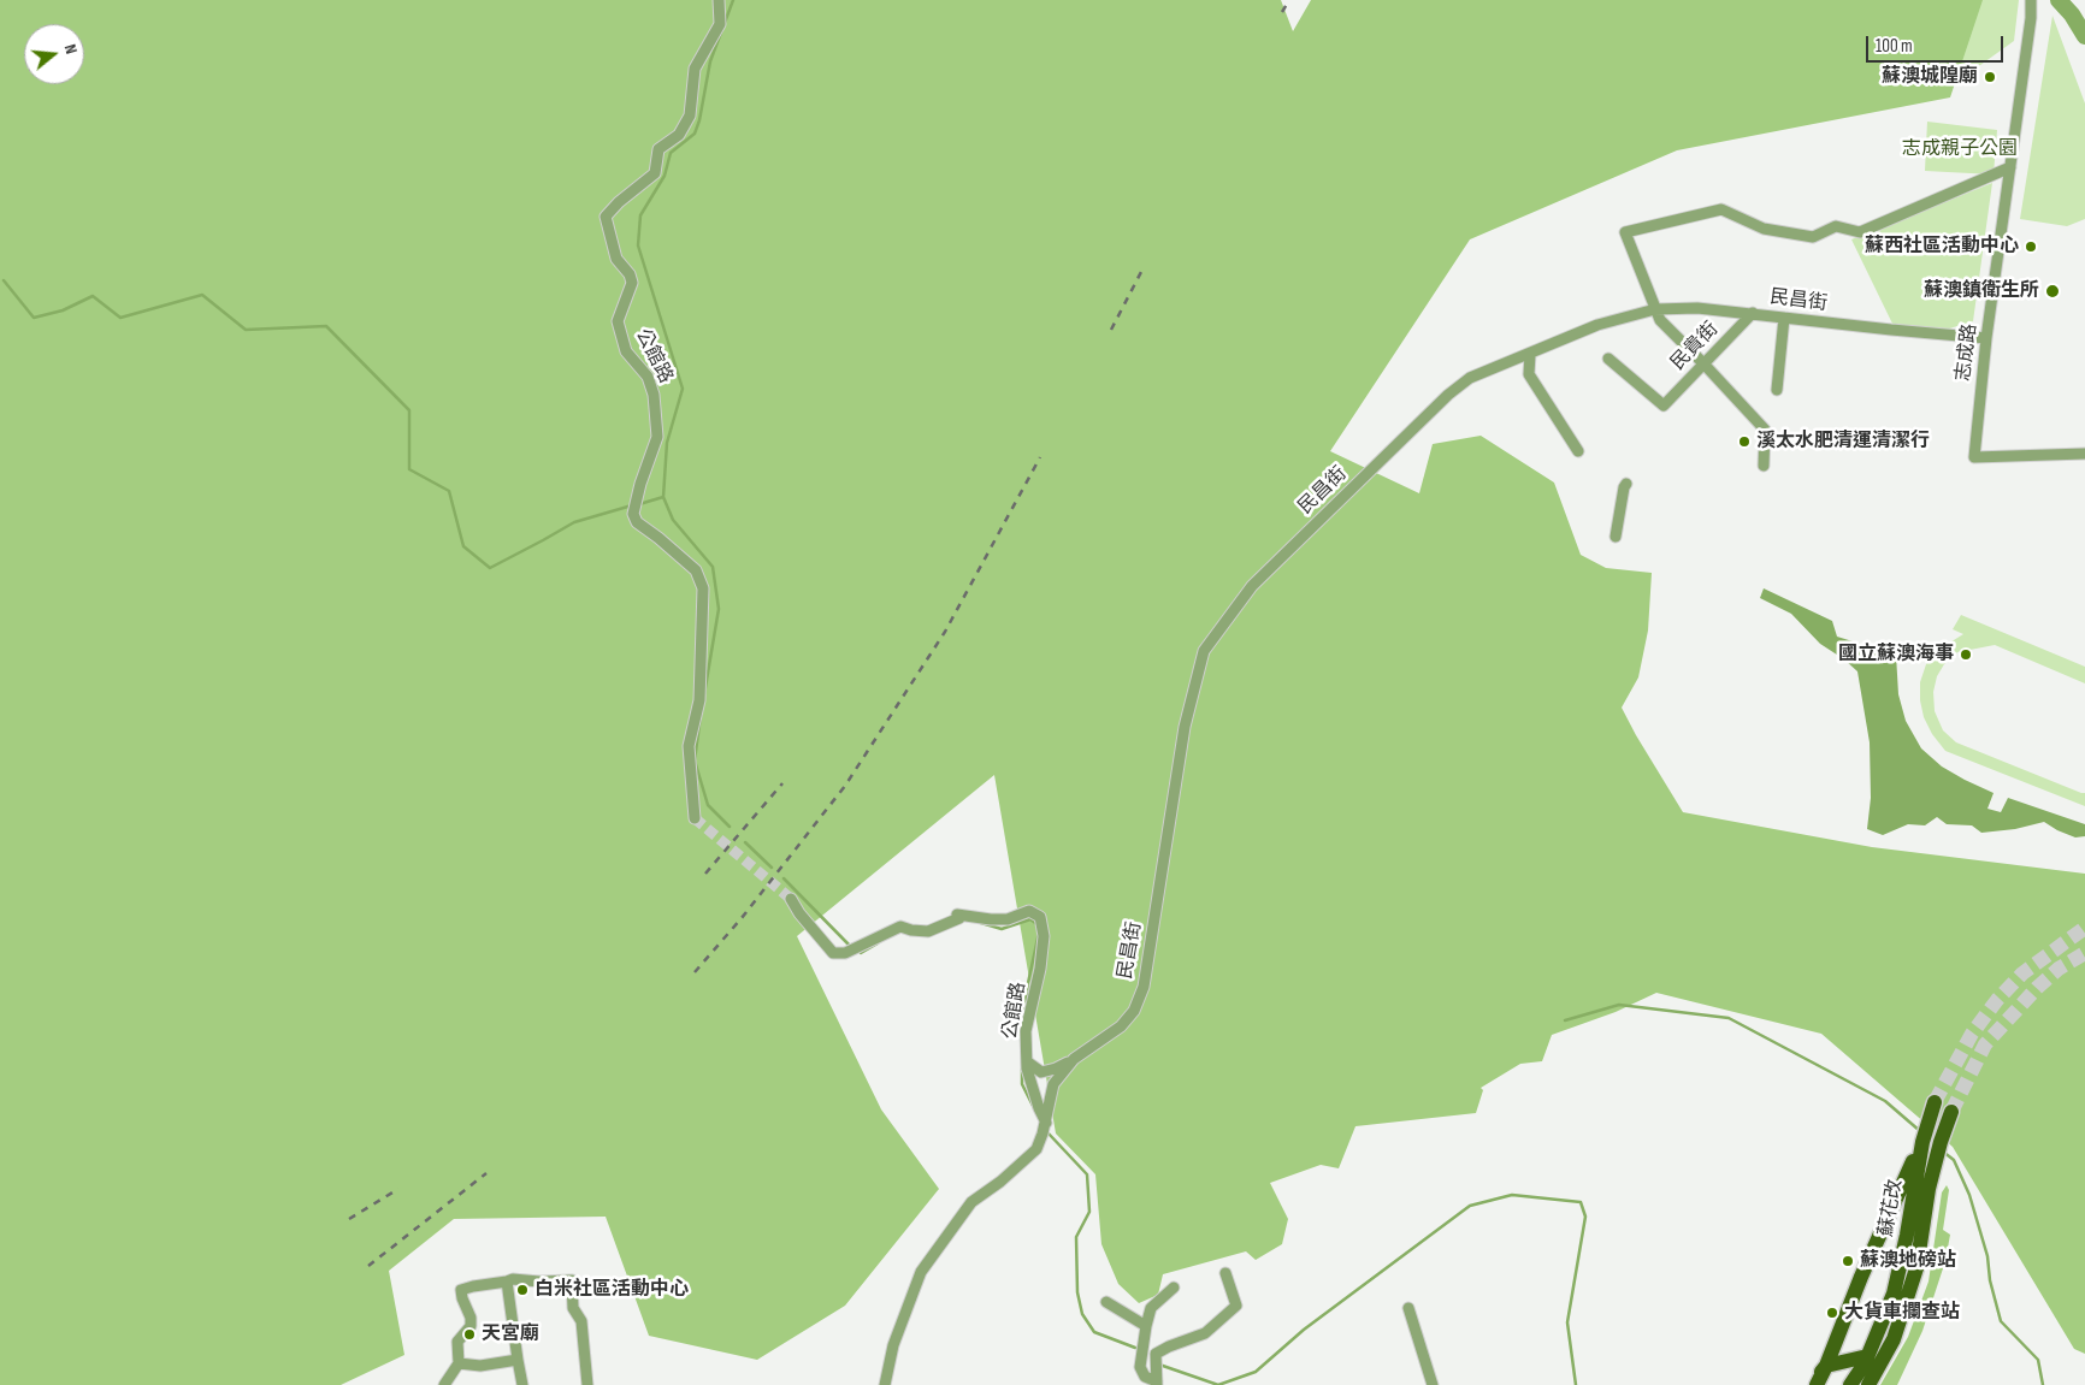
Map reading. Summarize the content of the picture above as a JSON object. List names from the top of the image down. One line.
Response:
{"streets":{"main road":["蘇花改"],"street":["民昌街","民貴街","志成路","公館路"]},"crossings":[["民昌街","民貴街"],["民昌街","志成路"],["民昌街","公館路"]],"parks":["志成親子公園"],"places":["蘇澳城隍廟","蘇西社區活動中心","蘇澳鎮衛生所","溪太水肥清運清潔行","國立蘇澳海事","蘇澳地磅站","白米社區活動中心","大貨車攔查站","天宮廟"],"scale_bar":"100 m","north":"right"}
